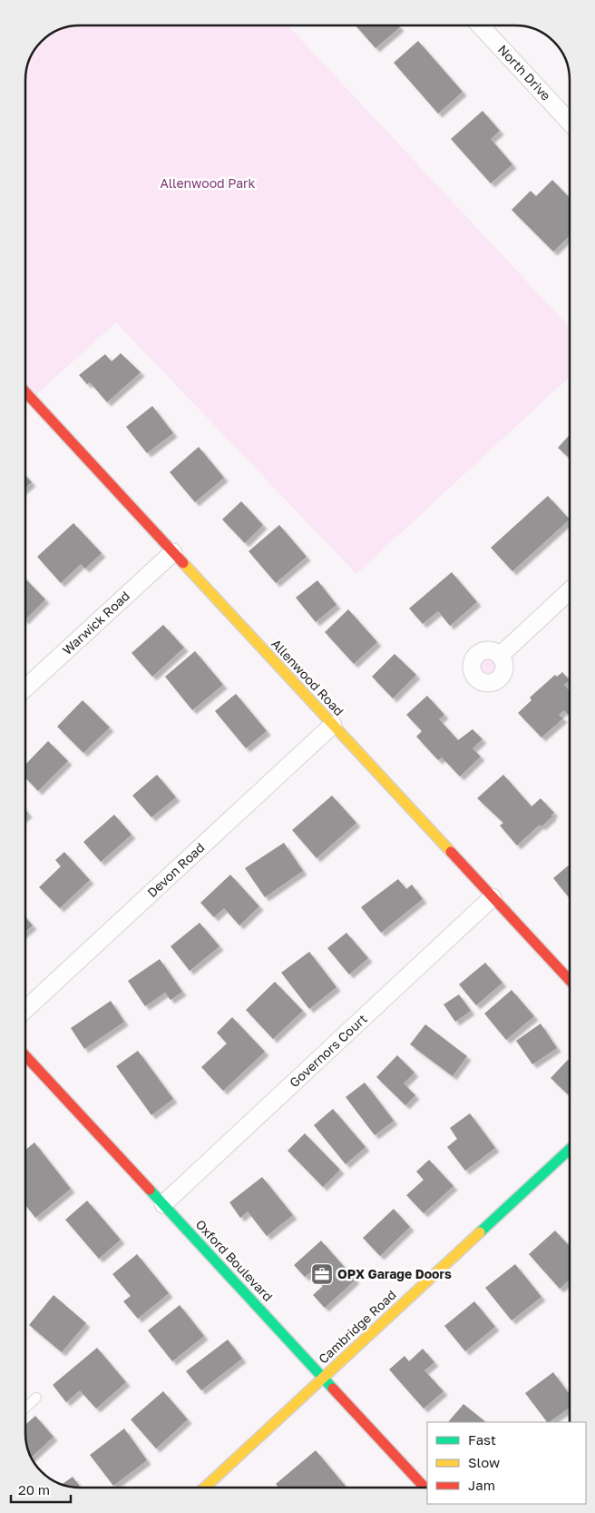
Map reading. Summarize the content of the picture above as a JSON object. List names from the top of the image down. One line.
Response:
{"streets":{"street":["North Drive","Warwick Road","Allenwood Road","Devon Road","Governors Court","Oxford Boulevard","Cambridge Road"]},"crossings":[["Warwick Road","Allenwood Road"],["Allenwood Road","Devon Road"],["Allenwood Road","Governors Court"],["Governors Court","Oxford Boulevard"],["Oxford Boulevard","Cambridge Road"]],"parks":["Allenwood Park"],"places":{"office":["OPX Garage Doors"]},"legend":["Fast","Slow","Jam"],"scale_bar":"20 m"}
